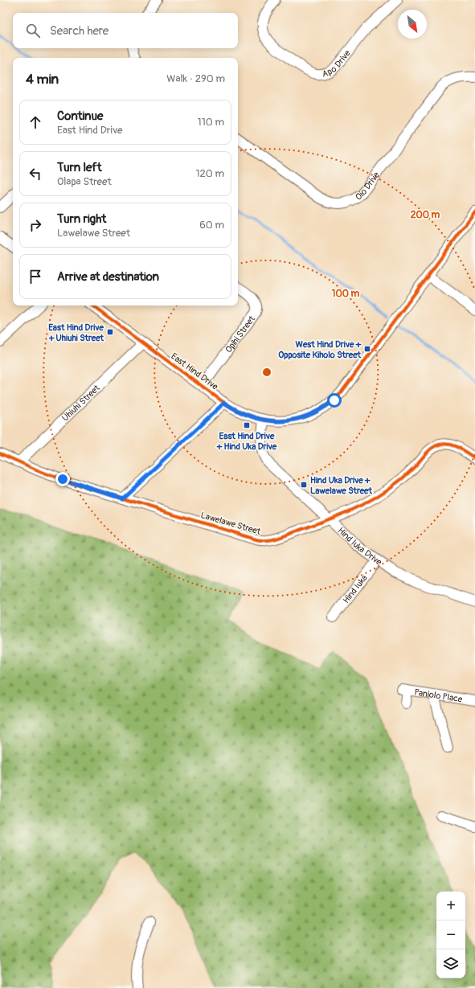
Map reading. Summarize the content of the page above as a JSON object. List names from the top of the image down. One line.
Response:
{"streets":{"street":["Apo Drive","Oio Drive","Opihi Street","East Hind Drive","Uhiuhi Street","Lawelawe Street","Hind Iuka Drive","Hind Iuka","Paniolo Place"]},"crossings":[["Opihi Street","East Hind Drive"],["East Hind Drive","Uhiuhi Street"],["East Hind Drive","Hind Iuka Drive"],["Uhiuhi Street","Lawelawe Street"],["Lawelawe Street","Hind Iuka Drive"],["Hind Iuka Drive","Hind Iuka"]],"places":{"transit":["East Hind Drive + Uhiuhi Street","West Hind Drive + Opposite Kiholo Street","East Hind Drive + Hind Uka Drive","Hind Uka Drive + Lawelawe Street"]},"north":"bottom right","page":{"search":"Search here","heading":["4 min","Walk · 290 m"],"list":[["Continue","East Hind Drive","110 m"],["Turn left","Olapa Street","120 m"],["Turn right","Lawelawe Street","60 m"],"Arrive at destination"],"map_buttons":["+","−"]},"rings":["200 m","100 m"]}
